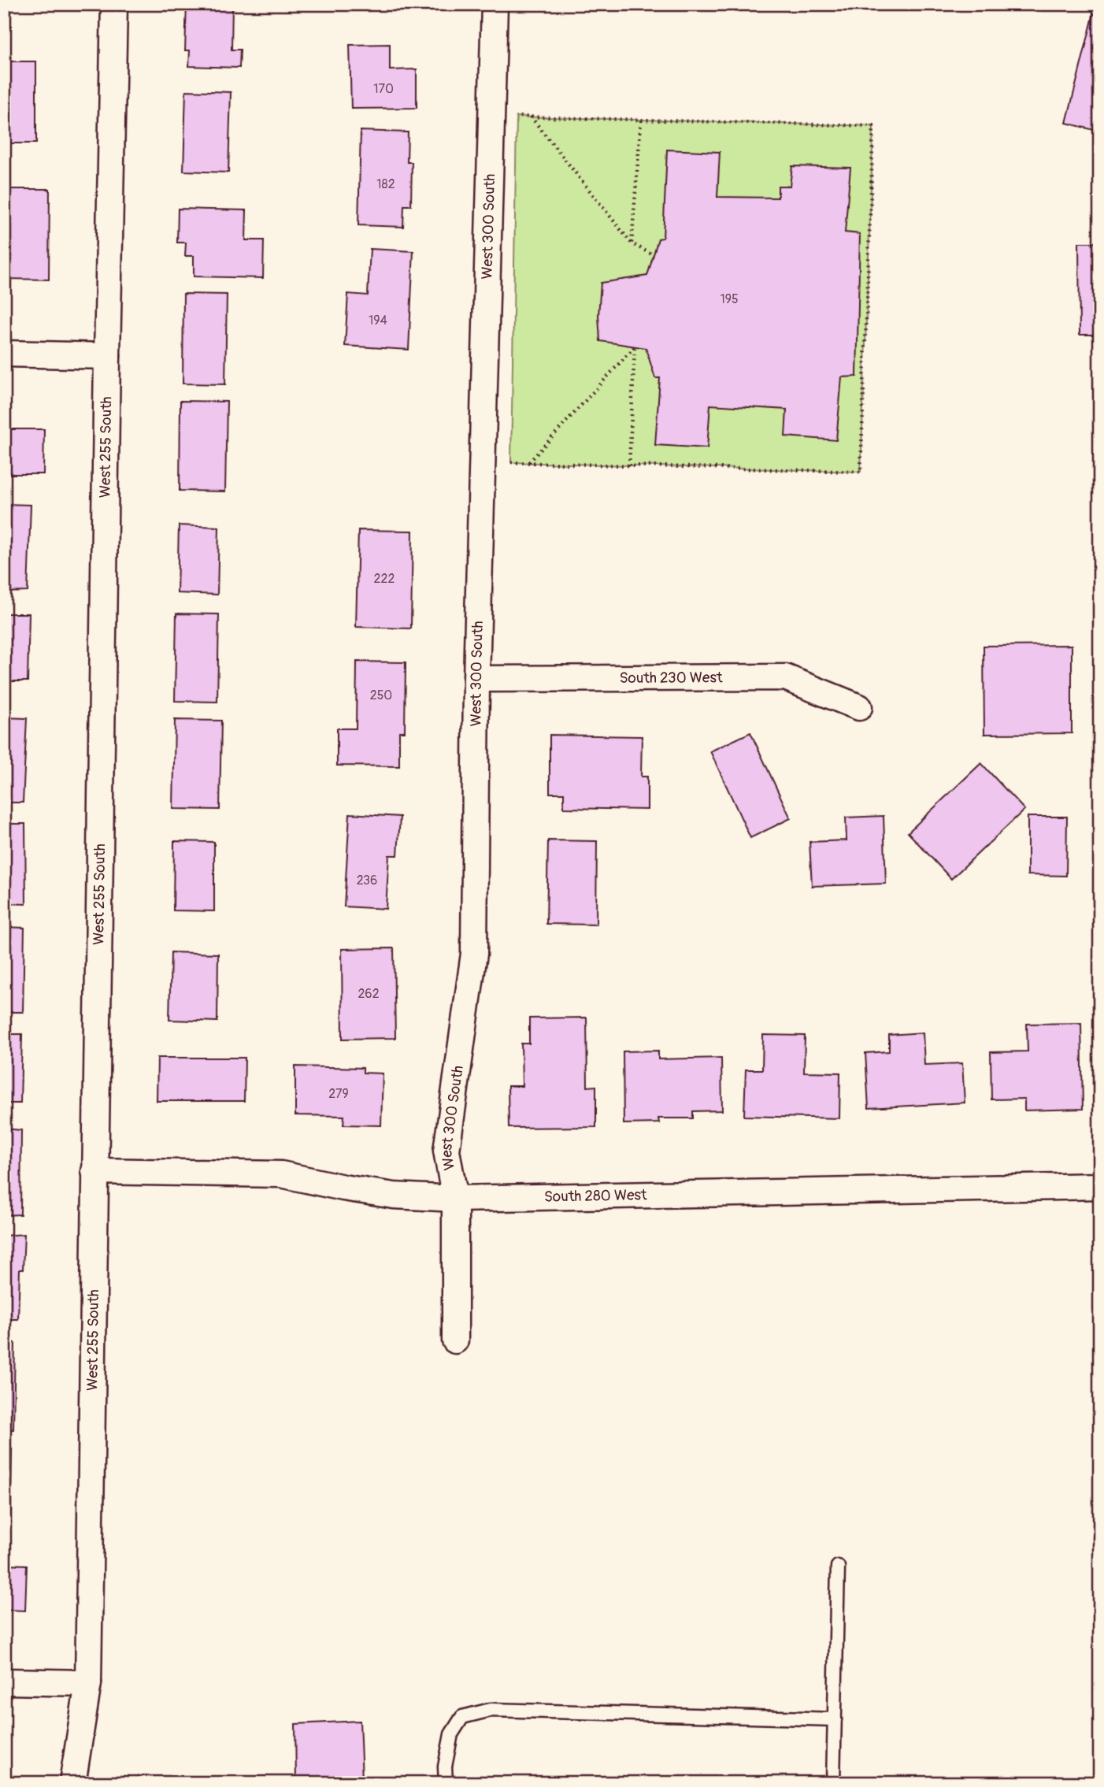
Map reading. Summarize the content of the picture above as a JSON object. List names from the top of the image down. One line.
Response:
{"streets":{"street":["West 300 South","West 255 South","South 230 West","South 280 West"]},"crossings":[["West 300 South","South 230 West"],["West 300 South","South 280 West"],["West 255 South","South 280 West"]],"house_numbers":["170","182","195","194","222","250","236","262","279"]}
